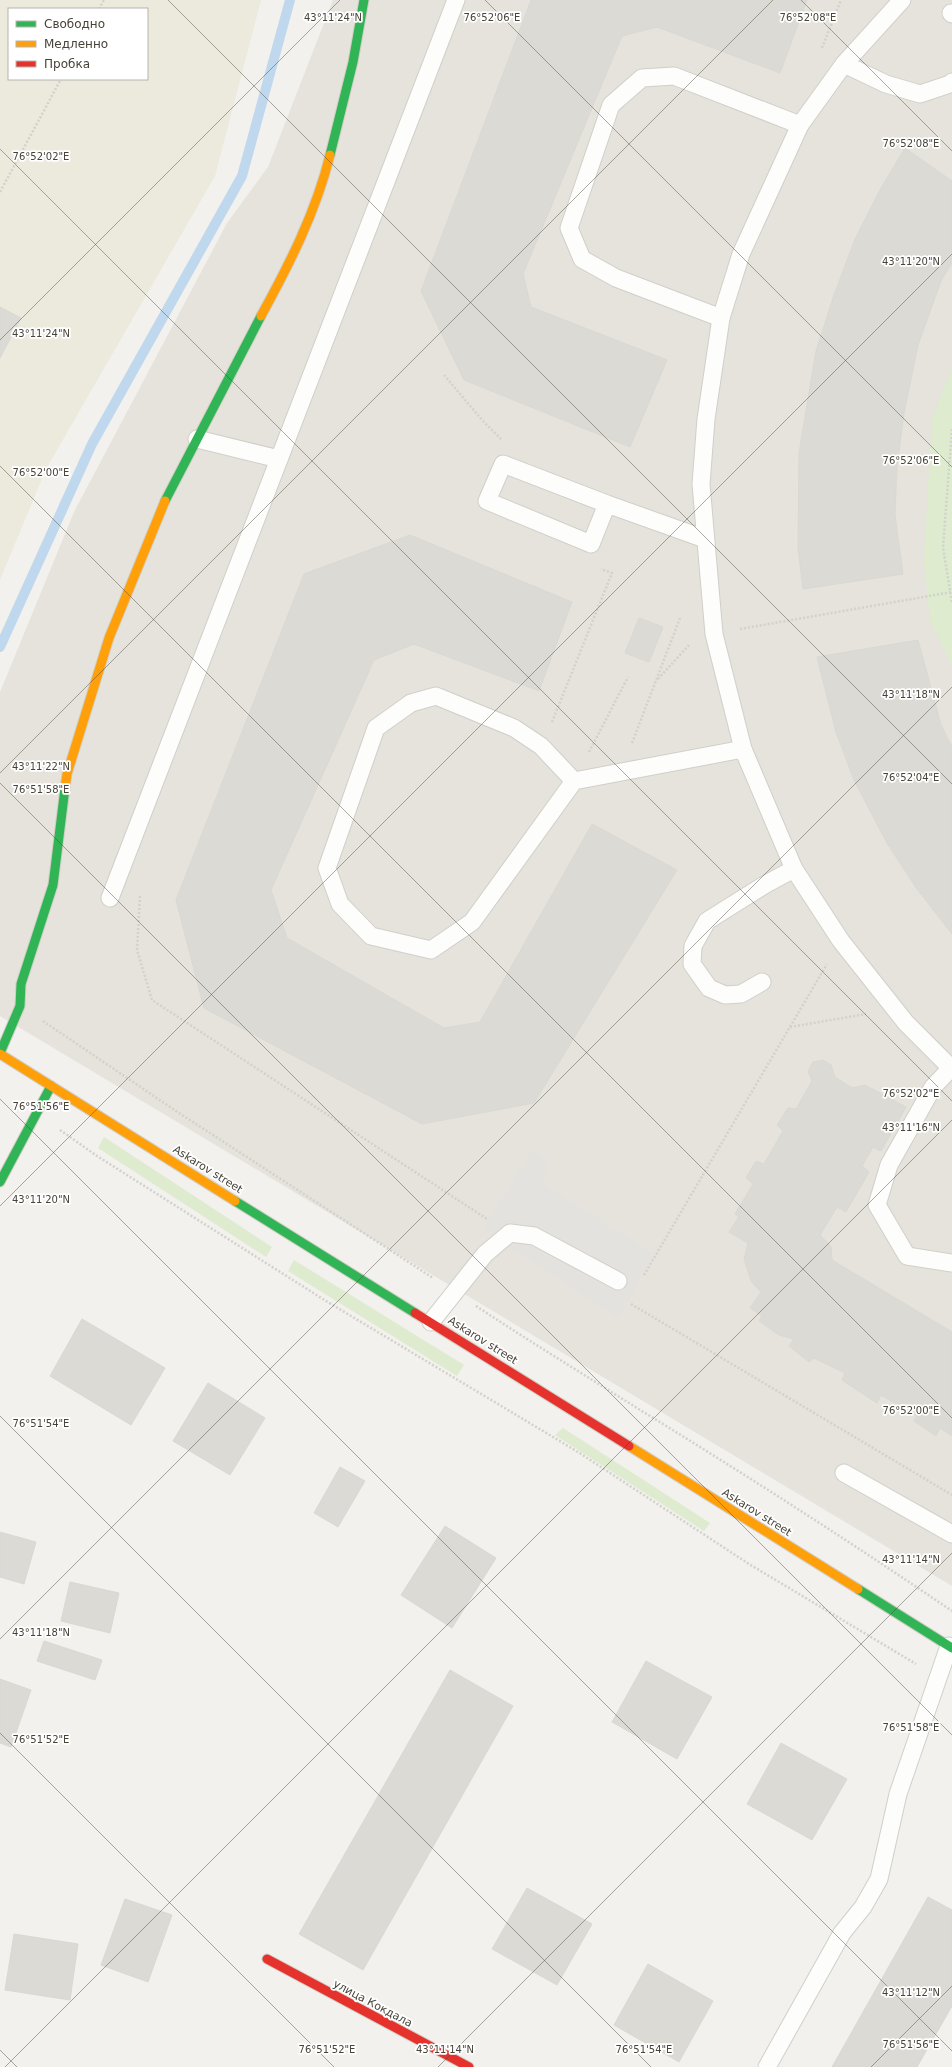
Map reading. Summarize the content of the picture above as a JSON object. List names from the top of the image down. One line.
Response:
{"streets":{"street":["Askarov street","улица Кокдала"]},"legend":["Свободно","Медленно","Пробка"],"coordinates":["76°52'08\"E","76°52'06\"E","43°11'24\"N","76°52'02\"E","43°11'20\"N","76°52'00\"E","43°11'18\"N","43°11'22\"N","76°52'04\"E","76°51'58\"E","76°51'56\"E","43°11'16\"N","76°51'54\"E","43°11'14\"N","76°51'52\"E","43°11'12\"N"]}
